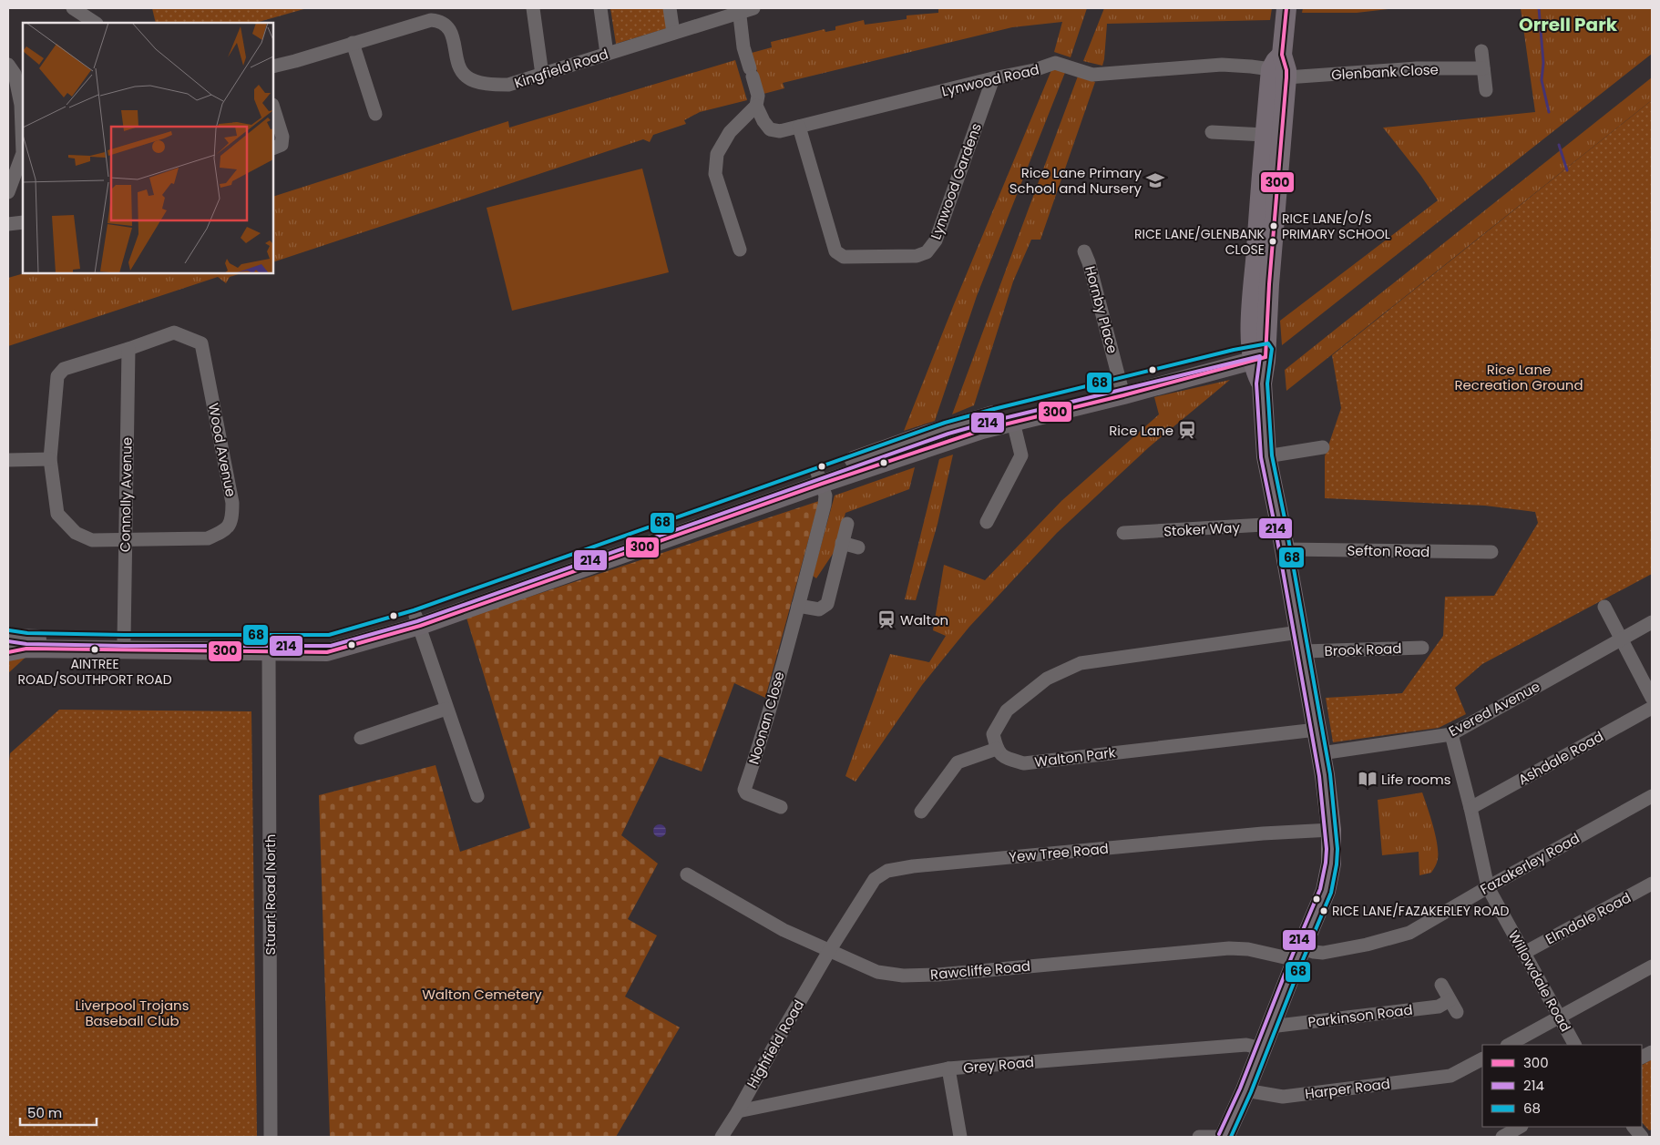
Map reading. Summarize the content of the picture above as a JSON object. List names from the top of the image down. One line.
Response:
{"streets":{"street":["Kingfield Road","Glenbank Close","Lynwood Road","Lynwood Gardens","Hornby Place","Wood Avenue","Connolly Avenue","Stoker Way","Sefton Road","Brook Road","Evered Avenue","Noonan Close","Walton Park","Ashdale Road","Yew Tree Road","Fazakerley Road","Stuart Road North","Elmdale Road","Rawcliffe Road","Willowdale Road","Parkinson Road","Highfield Road","Grey Road","Harper Road"]},"crossings":[["Kingfield Road","Lynwood Road"],["Glenbank Close","Lynwood Road"],["Lynwood Road","Lynwood Gardens"],["Wood Avenue","Connolly Avenue"],["Evered Avenue","Willowdale Road"],["Ashdale Road","Willowdale Road"],["Yew Tree Road","Rawcliffe Road"],["Yew Tree Road","Highfield Road"],["Fazakerley Road","Rawcliffe Road"],["Fazakerley Road","Willowdale Road"],["Elmdale Road","Willowdale Road"],["Rawcliffe Road","Highfield Road"],["Highfield Road","Grey Road"]],"districts":["Orrell Park"],"parks":["Rice Lane Recreation Ground","Walton Cemetery","Liverpool Trojans Baseball Club"],"places":{"school or university":["Rice Lane Primary School and Nursery"],"other":["RICE LANE/O/S PRIMARY SCHOOL","RICE LANE/GLENBANK CLOSE","AINTREE ROAD/SOUTHPORT ROAD","RICE LANE/FAZAKERLEY ROAD"],"station":["Rice Lane","Walton"],"library":["Life rooms"]},"lines":["transit line 300","transit line 68","transit line 214"],"legend":["300","214","68"],"scale_bar":"50 m"}
